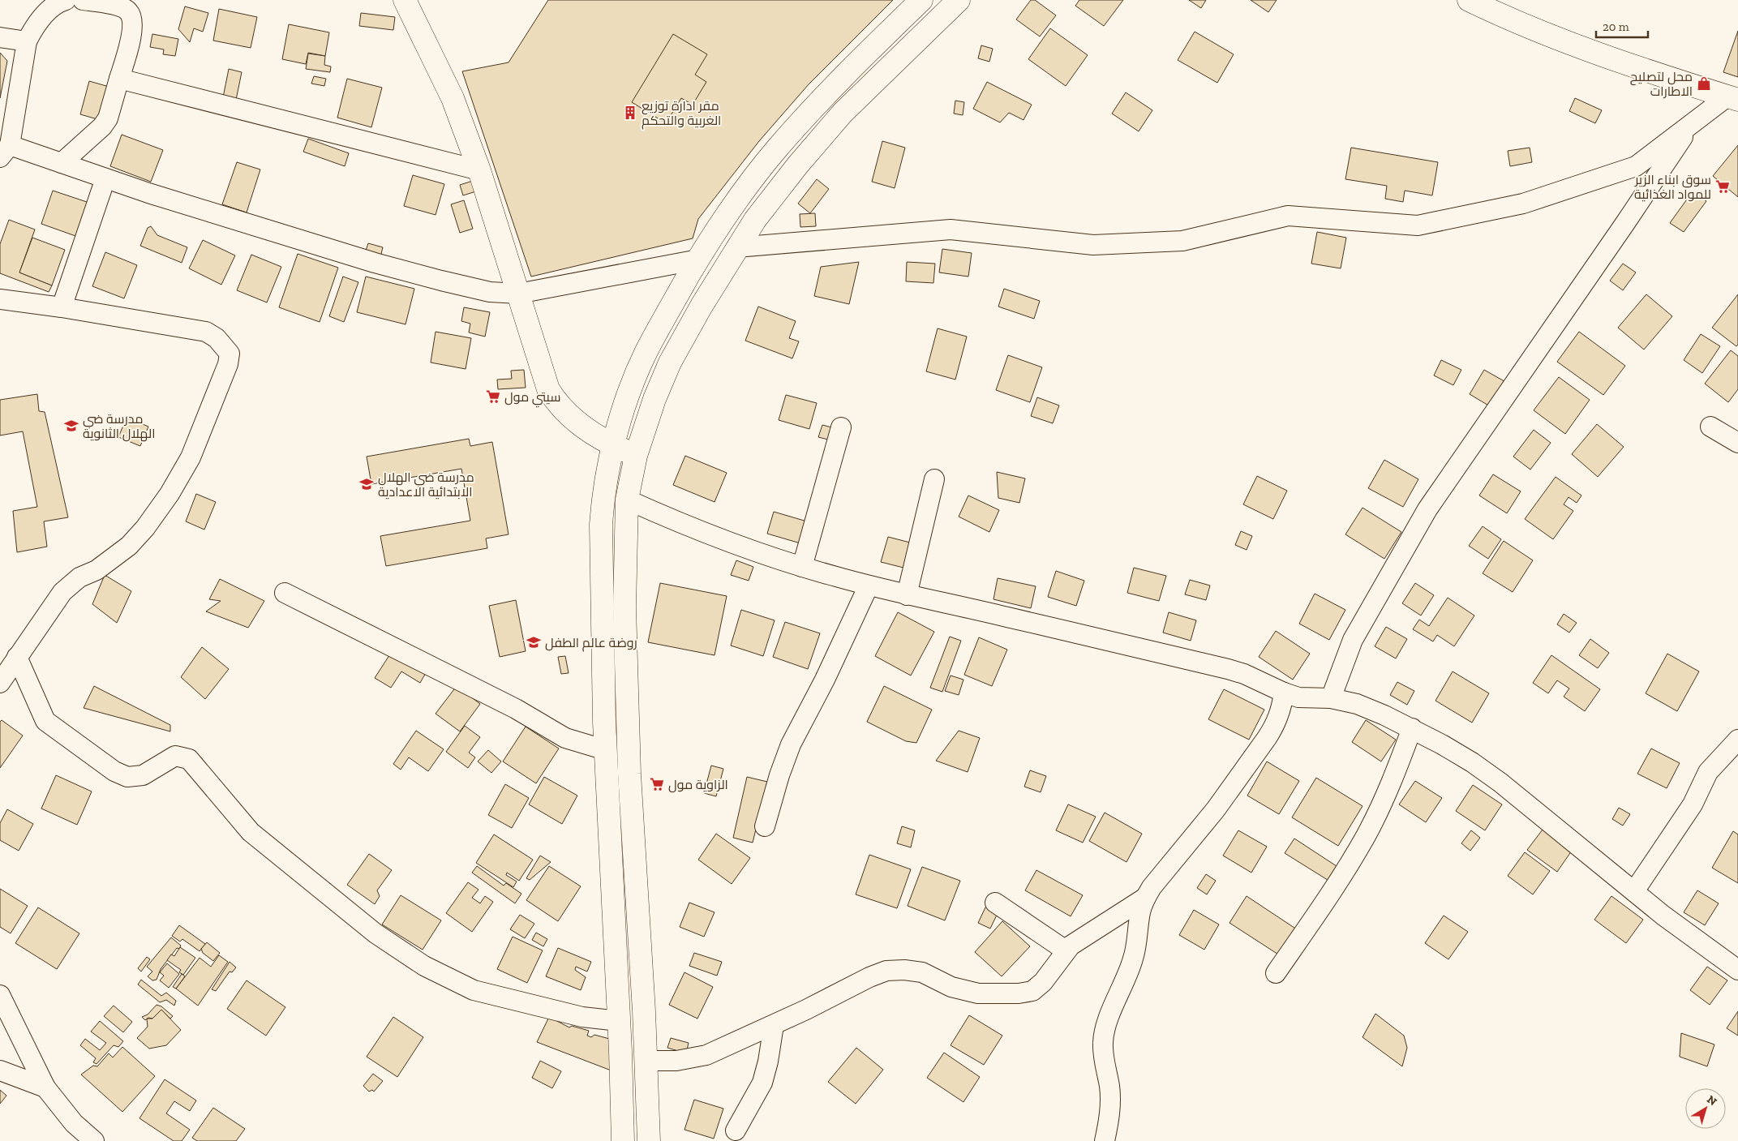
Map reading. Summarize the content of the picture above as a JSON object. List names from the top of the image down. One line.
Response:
{"places":{"shop":["محل لتصليح الاطارات"],"building":["مقر ادارة توزيع الغربية والتحكم"],"supermarket":["سوق ابناء الزير للمواد الغذائية","سيتي مول","الزاوية مول"],"school or university":["مدرسة ضي الهلال الثانوية","مدرسة ضي الهلال الابتدائية الاعدادية","روضة عالم الطفل"]},"scale_bar":"20 m","north":"top right"}
